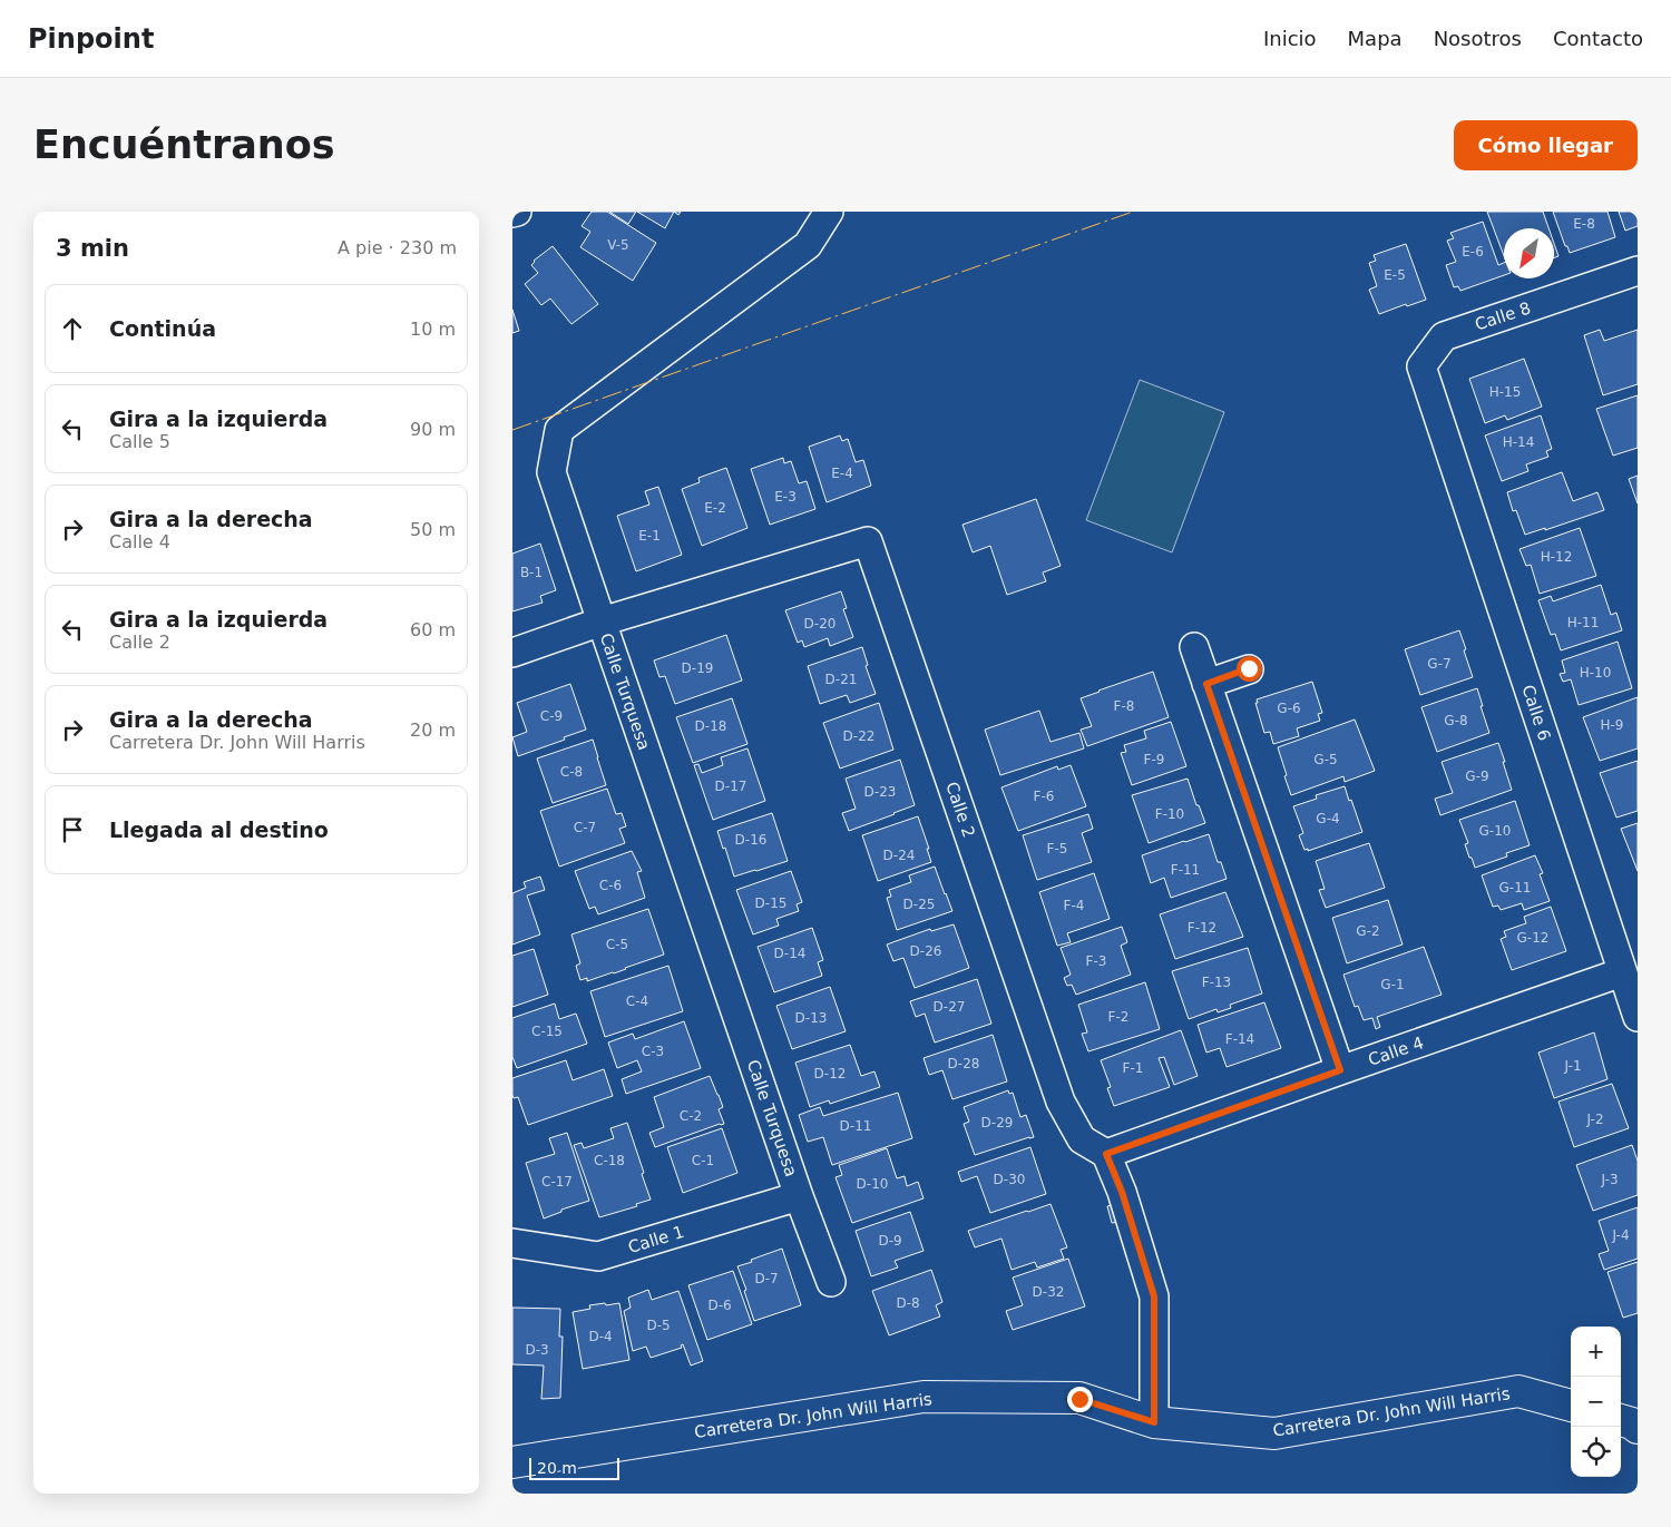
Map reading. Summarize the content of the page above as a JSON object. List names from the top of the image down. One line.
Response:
{"streets":{"street":["Calle 8","Calle Turquesa","Calle 6","Calle 2","Calle 4","Calle 1","Carretera Dr. John Will Harris"]},"crossings":[["Calle 8","Calle 6"],["Calle Turquesa","Calle 2"],["Calle Turquesa","Calle 1"],["Calle 6","Calle 4"],["Calle 2","Calle 4"]],"house_numbers":["E-8","V-5","E-6","E-5","H-15","H-14","E-4","E-3","E-2","E-1","H-12","B-1","H-11","D-20","G-7","D-19","H-10","D-21","F-8","G-6","C-9","G-8","H-9","D-18","D-22","F-9","G-5","C-8","G-9","D-17","D-23","F-6","F-10","G-4","C-7","G-10","D-16","F-5","D-24","F-11","C-6","G-11","D-15","D-25","F-4","F-12","G-2","G-12","C-5","D-26","D-14","F-3","F-13","G-1","C-4","D-27","F-2","D-13","C-15","F-14","C-3","D-28","J-1","F-1","D-12","C-2","J-2","D-29","D-11","C-18","C-1","D-30","J-3","C-17","D-10","J-4","D-9","D-7","D-32","D-8","D-6","D-5","D-4","D-3"],"scale_bar":"20 m","north":"bottom left","page":{"header":"Pinpoint","nav":["Inicio","Mapa","Nosotros","Contacto"],"buttons":"Cómo llegar","title":"Encuéntranos","heading":["3 min","A pie · 230 m"],"list":[["Continúa","10 m"],["Gira a la izquierda","Calle 5","90 m"],["Gira a la derecha","Calle 4","50 m"],["Gira a la izquierda","Calle 2","60 m"],["Gira a la derecha","Carretera Dr. John Will Harris","20 m"],"Llegada al destino"],"map_buttons":["+","−"],"scale":"20 m"}}
